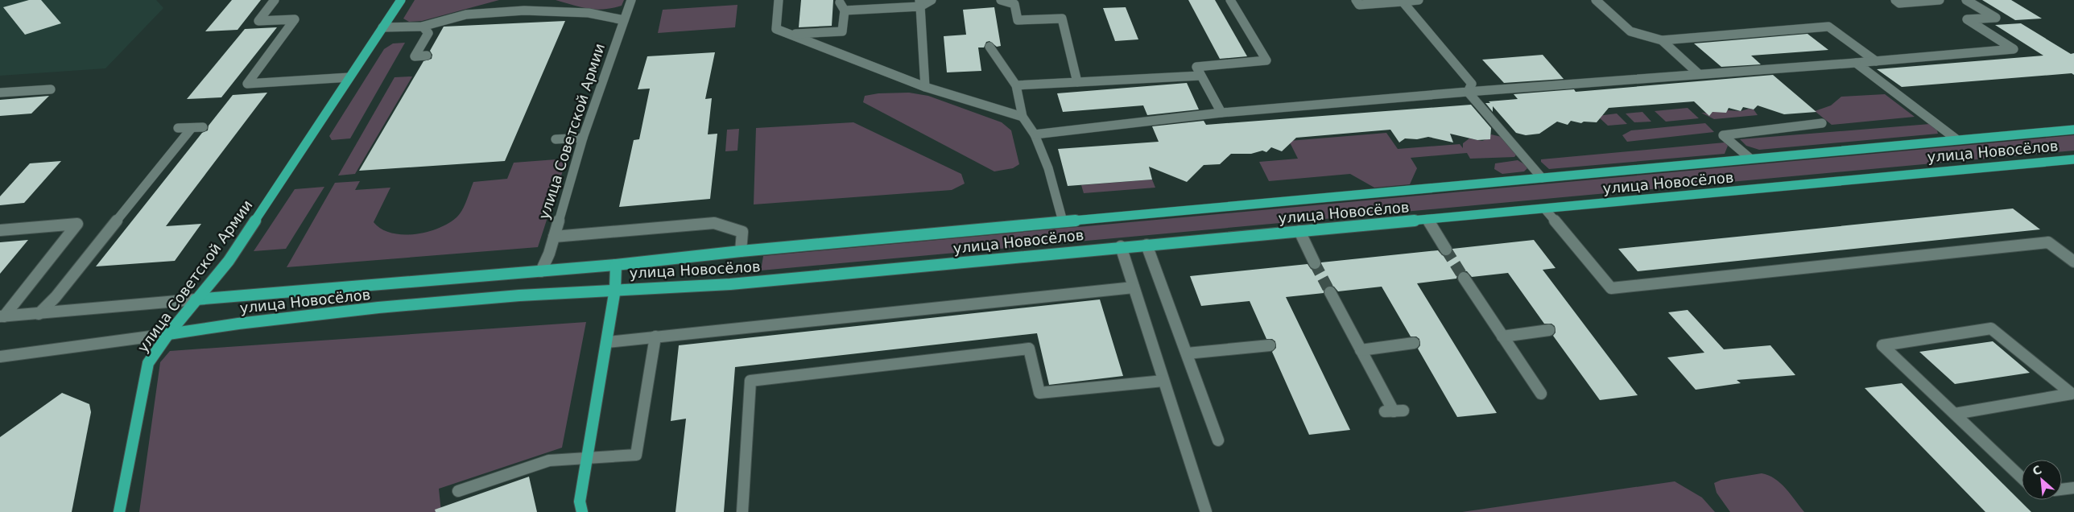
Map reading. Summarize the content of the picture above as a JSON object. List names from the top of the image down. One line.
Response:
{"streets":{"main road":["улица Советской Армии","улица Новосёлов"]},"crossings":[["улица Советской Армии","улица Новосёлов"]],"north":"top left"}
